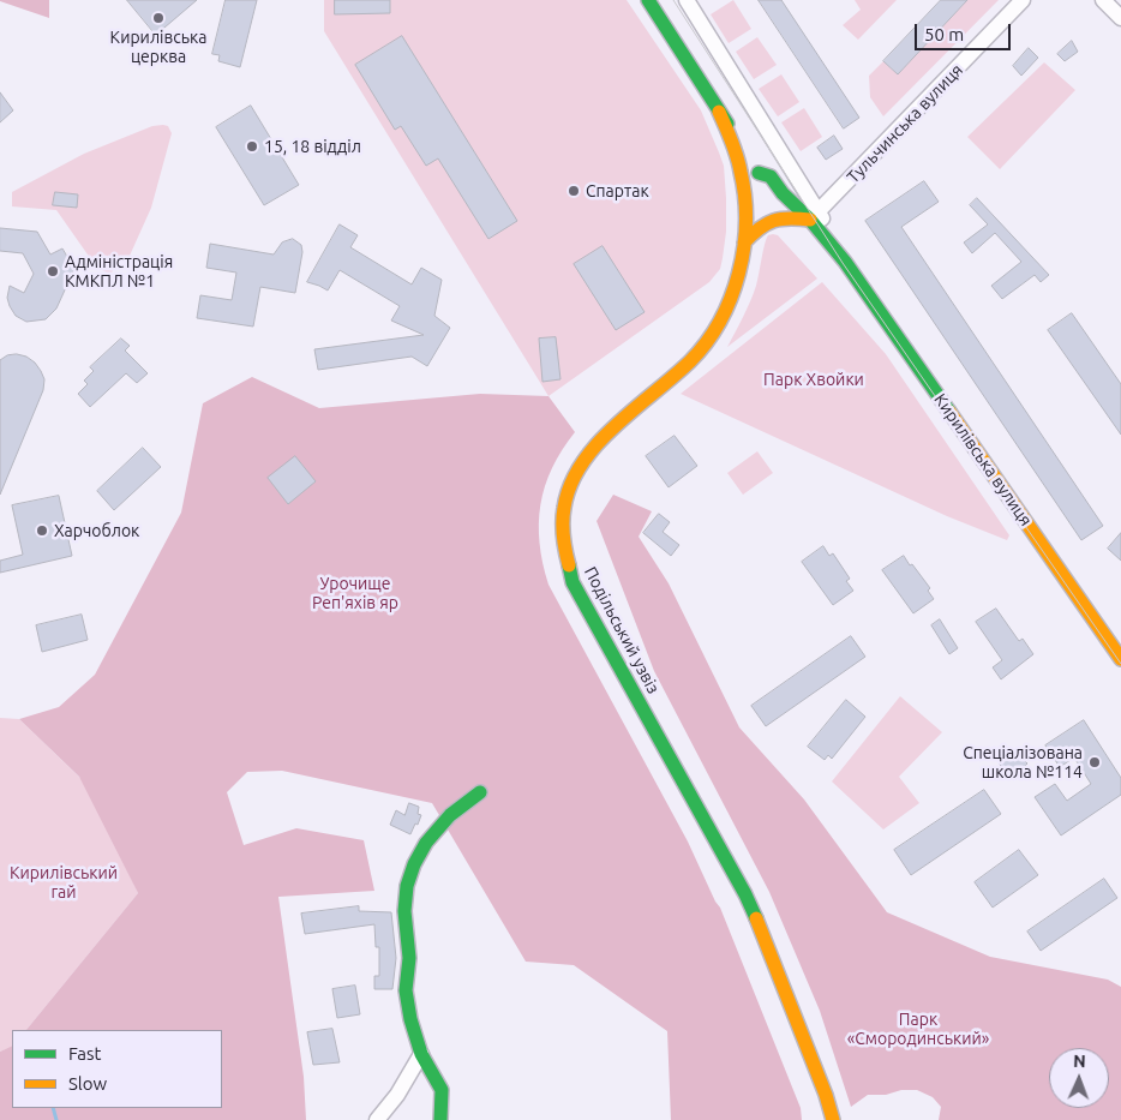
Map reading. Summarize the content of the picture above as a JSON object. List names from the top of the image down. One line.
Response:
{"streets":{"street":["Тульчинська вулиця","Кирилівська вулиця","Подільський узвіз"]},"crossings":[["Тульчинська вулиця","Кирилівська вулиця"],["Кирилівська вулиця","Подільський узвіз"]],"parks":["Парк Хвойки","Урочище Реп'яхів яр","Кирилівський гай","Парк «Смородинський»"],"places":["Кирилівська церква","15, 18 відділ","Спартак","Адміністрація КМКПЛ №1","Харчоблок","Спеціалізована школа №114"],"legend":["Fast","Slow"],"scale_bar":"50 m","north":"top"}
